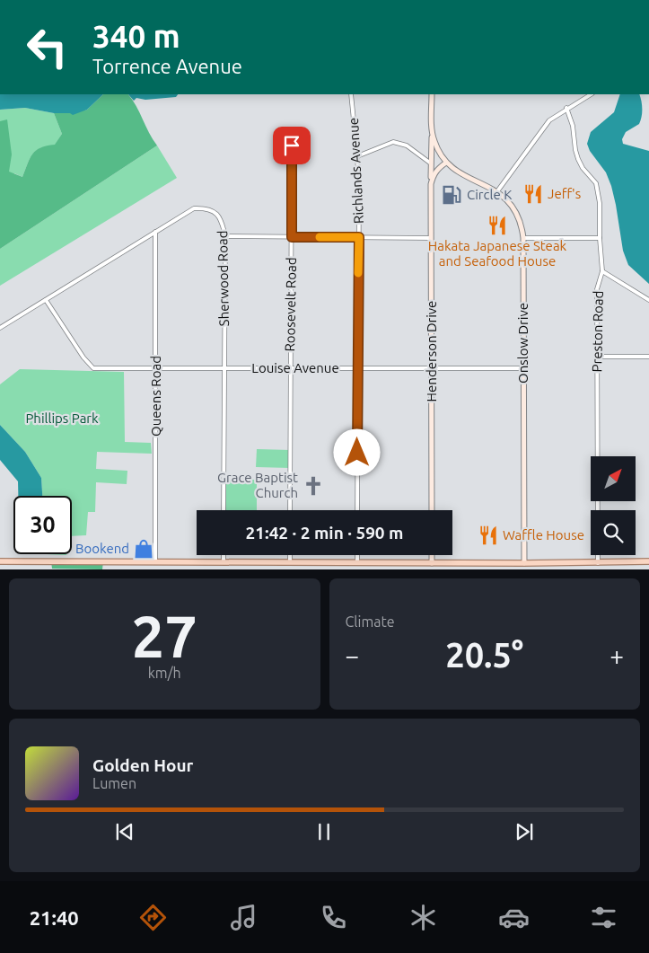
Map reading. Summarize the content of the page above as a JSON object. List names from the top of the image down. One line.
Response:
{"streets":{"main road":["Onslow Drive","Henderson Drive"],"street":["Richlands Avenue","Sherwood Road","Roosevelt Road","Preston Road","Louise Avenue","Queens Road"]},"crossings":[["Richlands Avenue","Louise Avenue"],["Sherwood Road","Louise Avenue"],["Sherwood Road","Queens Road"],["Roosevelt Road","Louise Avenue"],["Onslow Drive","Henderson Drive"],["Onslow Drive","Louise Avenue"],["Henderson Drive","Louise Avenue"],["Louise Avenue","Queens Road"]],"parks":["Phillips Park"],"places":{"restaurant":["Jeff's","Hakata Japanese Steak and Seafood House","Waffle House"],"fuel station":["Circle K"],"church":["Grace Baptist Church"],"shop":["Bookend"]},"north":"top right","page":{"turn":["340 m","Torrence Avenue"],"limit":"30","trip":"21:42 · 2 min · 590 m","tile":[["27","km/h"],"Climate"],"heat":["−","20.5°","+"],"song":["Golden Hour","Lumen"],"tabs":"21:40"}}
